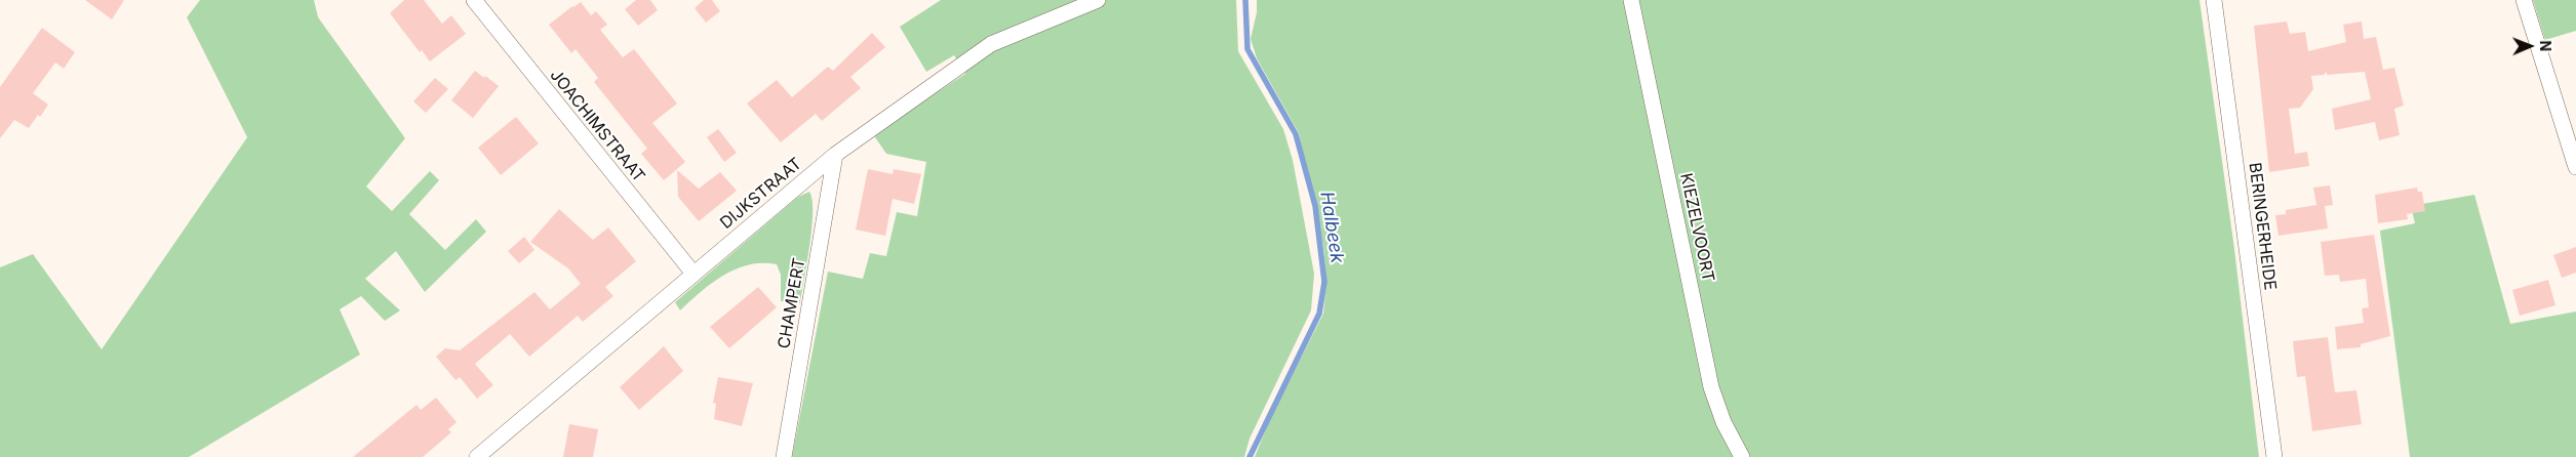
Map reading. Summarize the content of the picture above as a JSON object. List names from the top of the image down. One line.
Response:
{"streets":{"street":["JOACHIMSTRAAT","DIJKSTRAAT","BERINGERHEIDE","KIEZELVOORT","CHAMPERT"]},"crossings":[["JOACHIMSTRAAT","DIJKSTRAAT"],["DIJKSTRAAT","CHAMPERT"]],"water":["Halbeek"],"north":"right"}
